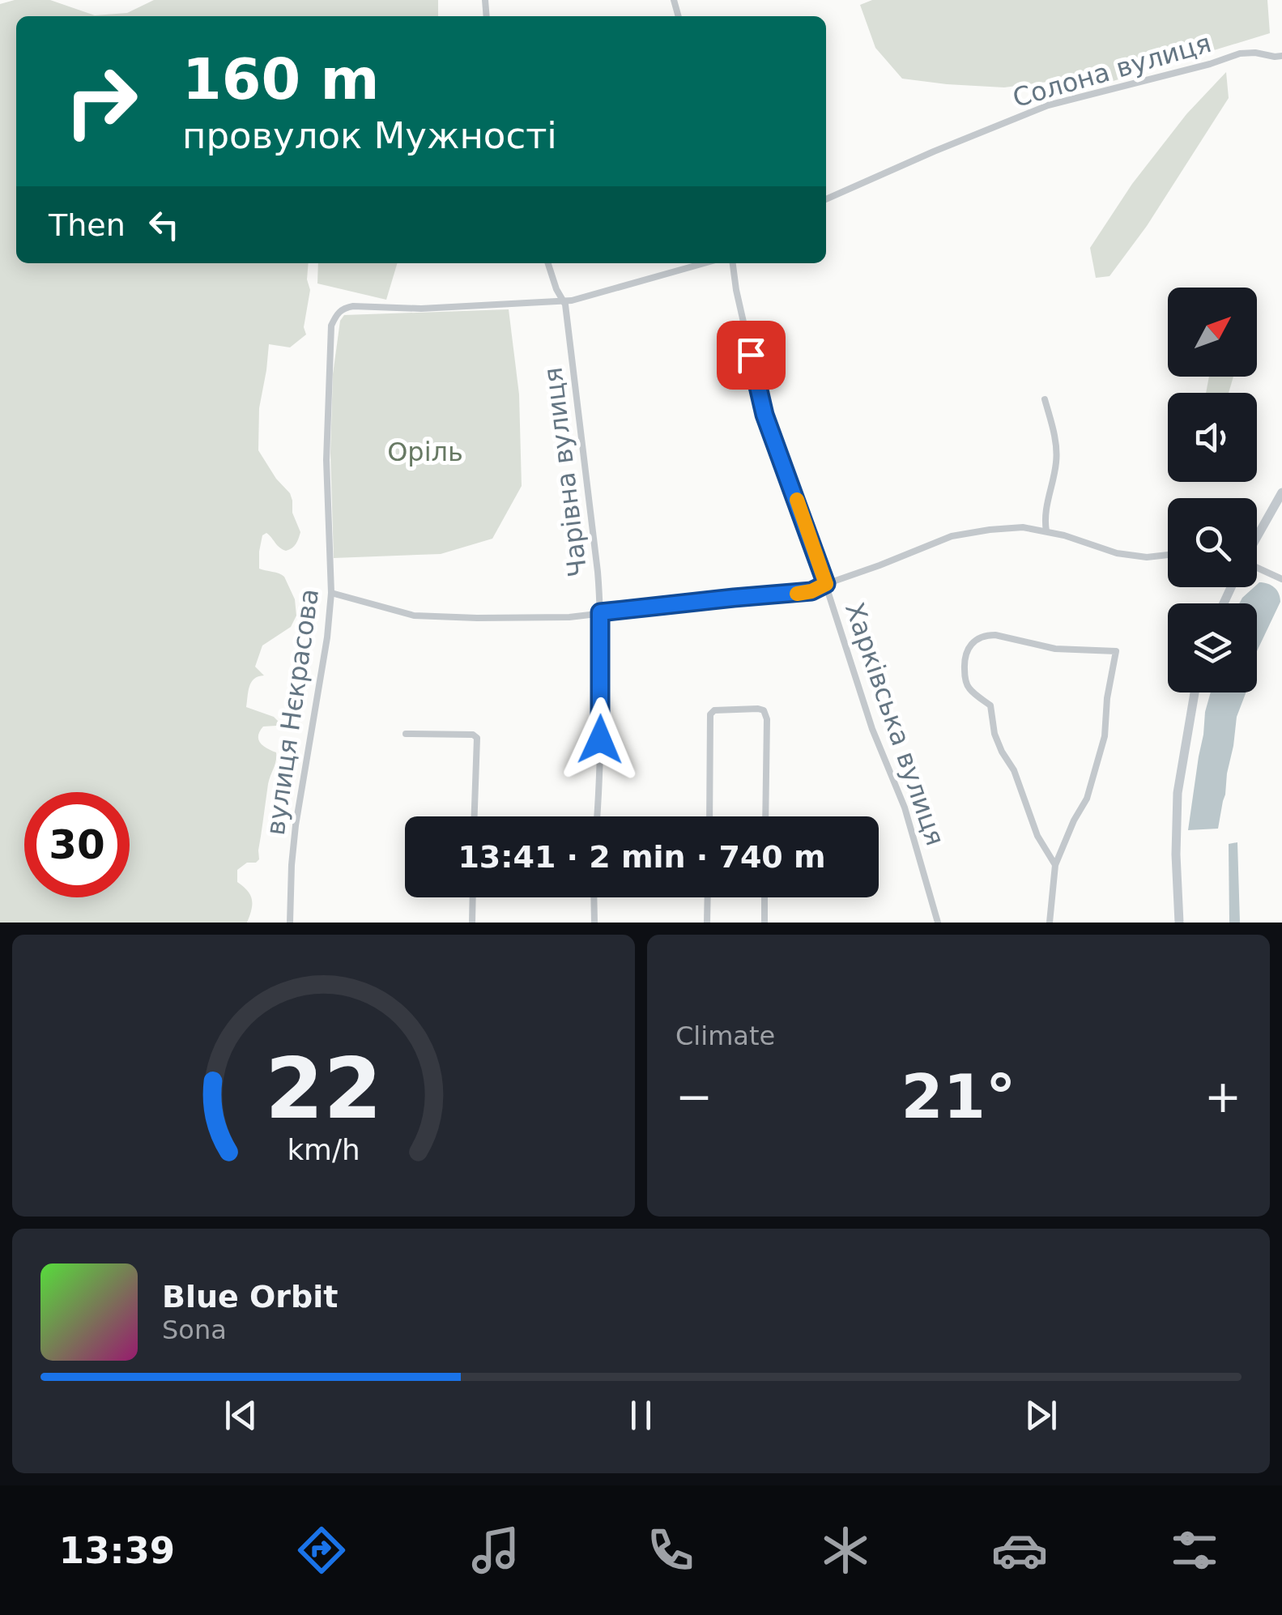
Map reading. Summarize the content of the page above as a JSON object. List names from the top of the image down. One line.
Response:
{"streets":{"street":["Солона вулиця","Чарівна вулиця","вулиця Нєкрасова","Харківська вулиця"]},"crossings":[["Чарівна вулиця","вулиця Нєкрасова"]],"parks":["Оріль"],"north":"top right","page":{"turn":["160 m","провулок Мужності"],"then":"Then","limit":"30","trip":"13:41 · 2 min · 740 m","tile":"Climate","heat":["−","21°","+"],"song":["Blue Orbit","Sona"],"tabs":"13:39","gauge":["22","km/h"]}}
